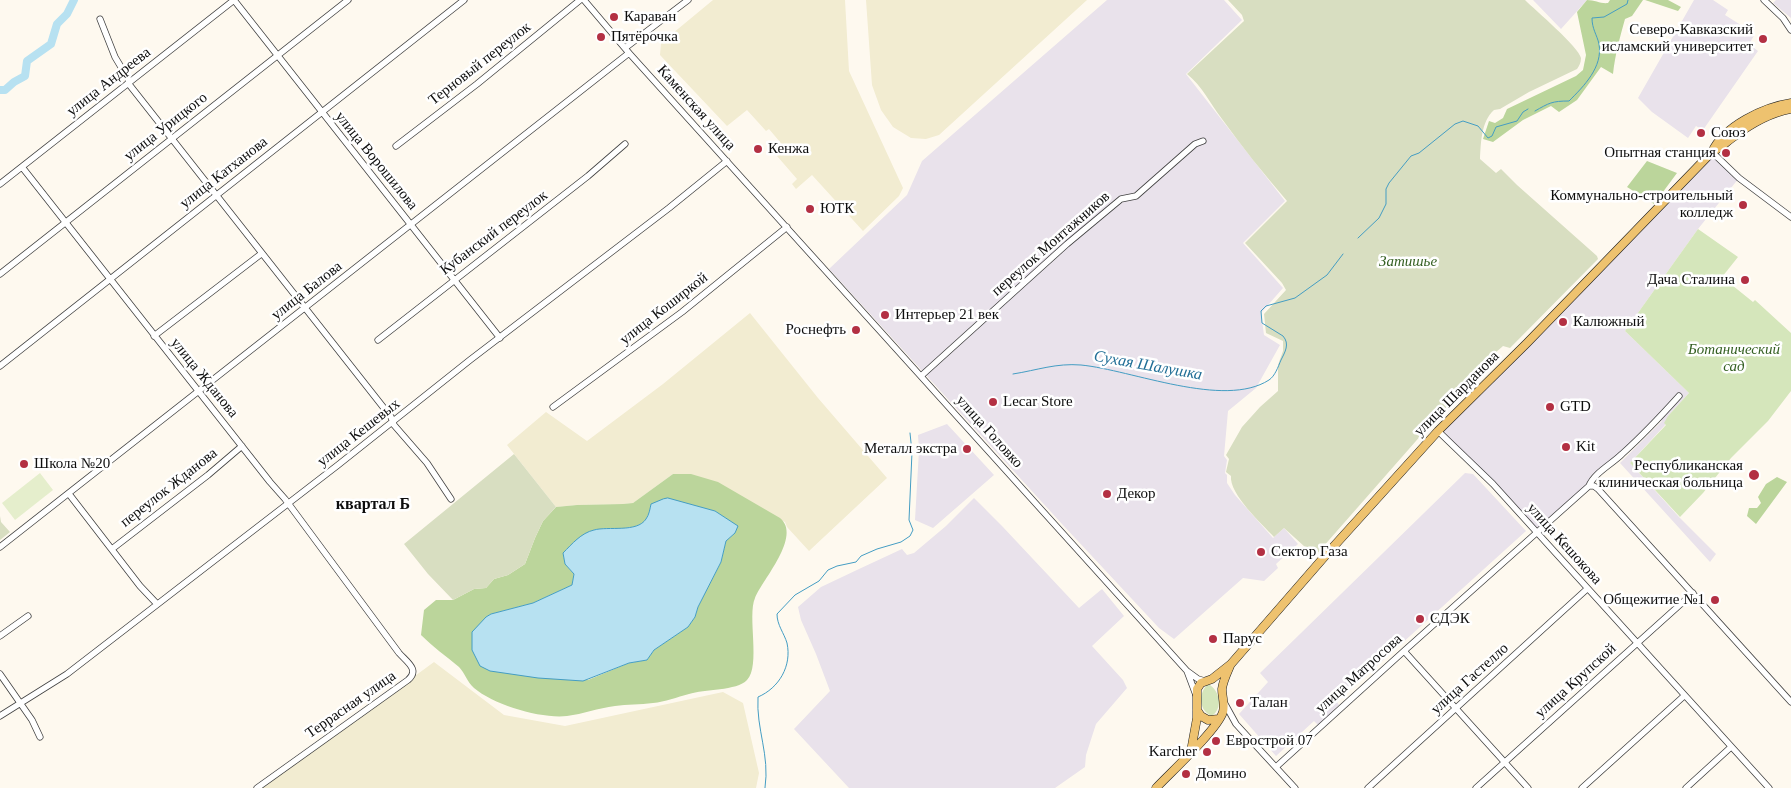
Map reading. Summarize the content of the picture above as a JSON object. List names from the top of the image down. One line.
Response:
{"streets":{"main road":["улица Шарданова"],"street":["Терновый переулок","улица Андреева","Каменская улица","улица Урицкого","улица Ворошилова","улица Катханова","Кубанский переулок","переулок Монтажников","улица Балова","улица Коширкой","улица Жданова","улица Головко","улица Кешевых","переулок Жданова","улица Кешокова","улица Матросова","улица Гастелло","улица Крупской","Террасная улица"]},"crossings":[["улица Андреева","улица Ворошилова"],["улица Андреева","улица Жданова"],["Каменская улица","улица Балова"],["Каменская улица","улица Головко"],["Каменская улица","улица Кешевых"],["улица Урицкого","улица Ворошилова"],["улица Урицкого","улица Жданова"],["улица Ворошилова","улица Катханова"],["улица Ворошилова","Кубанский переулок"],["улица Ворошилова","улица Балова"],["улица Ворошилова","улица Кешевых"],["улица Катханова","улица Жданова"],["переулок Монтажников","улица Головко"],["улица Балова","улица Жданова"],["улица Коширкой","улица Головко"],["улица Жданова","улица Кешевых"],["улица Жданова","переулок Жданова"],["улица Жданова","Террасная улица"],["улица Шарданова","улица Кешокова"],["улица Кешокова","улица Матросова"],["улица Кешокова","улица Гастелло"],["улица Кешокова","улица Крупской"]],"districts":["квартал Б"],"water":["Сухая Шалушка"],"parks":["Затишье","Ботанический сад"],"places":["Караван","Пятёрочка","Северо-Кавказский исламский университет","Союз","Кенжа","Опытная станция","Коммунально-строительный колледж","ЮТК","Дача Сталина","Интерьер 21 век","Калюжный","Роснефть","Lecar Store","GTD","Kit","Металл экстра","Школа №20","Республиканская клиническая больница","Декор","Сектор Газа","Общежитие №1","СДЭК","Парус","Талан","Еврострой 07","Kаrcher","Домино"]}
